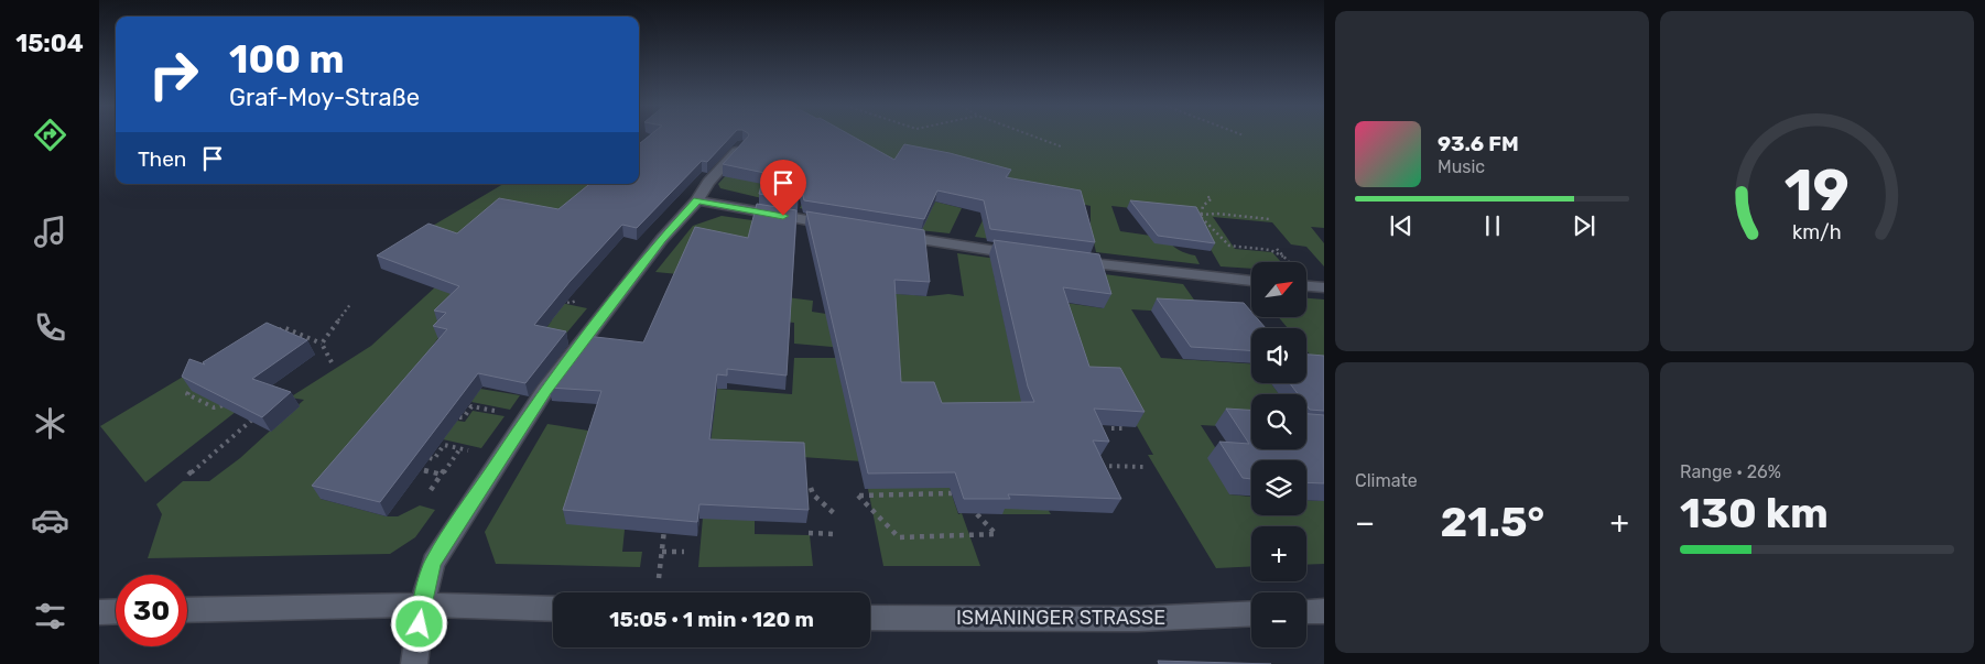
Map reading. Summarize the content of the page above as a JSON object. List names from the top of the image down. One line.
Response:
{"streets":{"street":["ISMANINGER STRASSE"]},"north":"top right","page":{"tabs":"15:04","turn":["100 m","Graf-Moy-Straße"],"song":["93.6 FM","Music"],"then":"Then","map_buttons":["+","−"],"tile":["Climate",["Range · 26%","130 km"]],"heat":["−","21.5°","+"],"limit":"30","trip":"15:05 · 1 min · 120 m","gauge":["19","km/h"]}}
